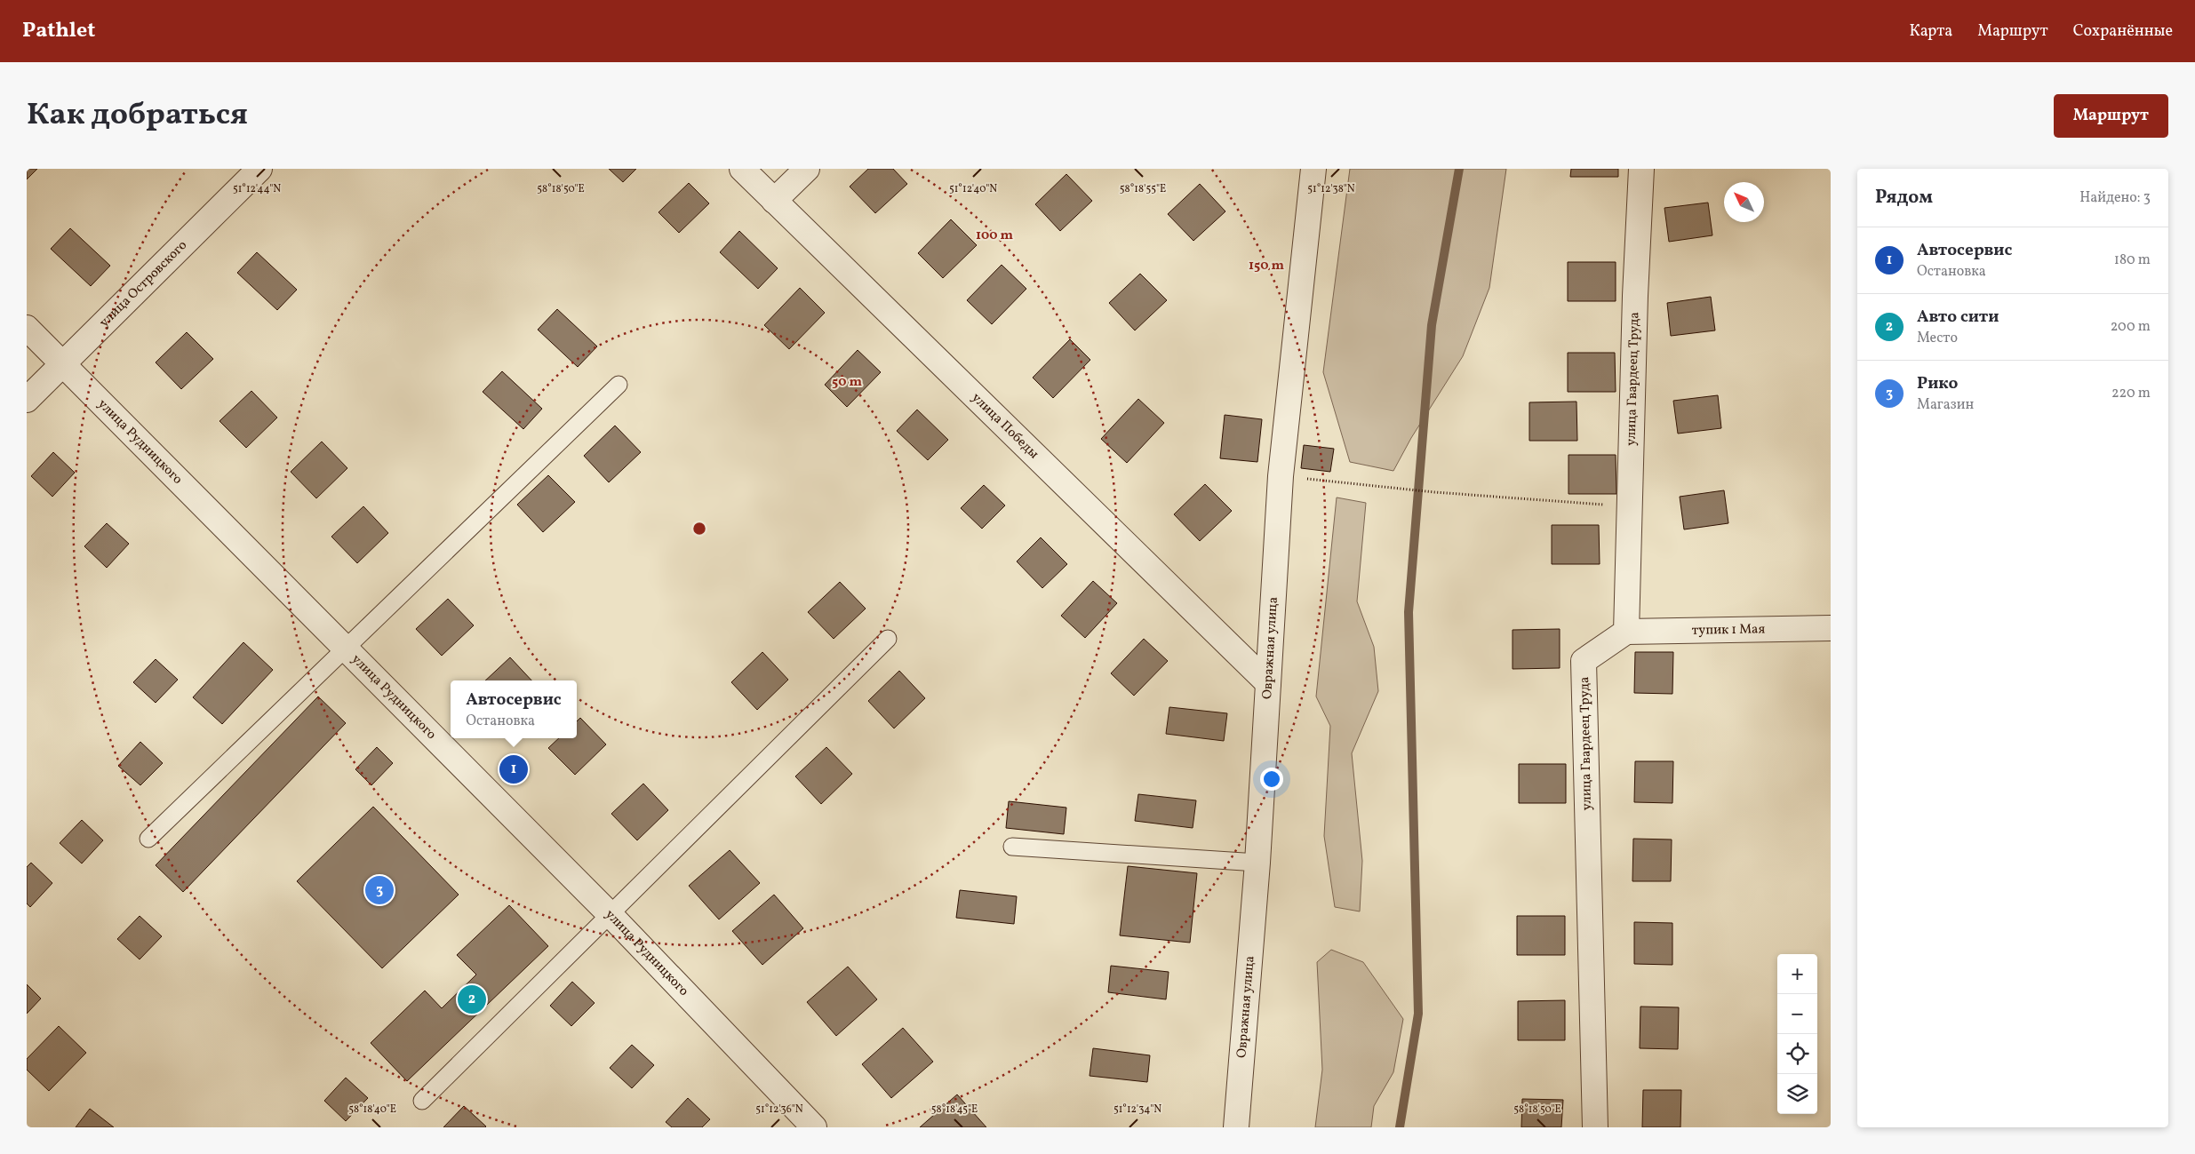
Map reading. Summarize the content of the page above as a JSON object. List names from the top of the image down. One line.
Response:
{"streets":{"street":["улица Островского","улица Гвардеец Труда","улица Победы","улица Рудницкого","тупик 1 Мая","Овражная улица"]},"crossings":[["улица Островского","улица Рудницкого"],["улица Гвардеец Труда","тупик 1 Мая"],["улица Победы","Овражная улица"]],"north":"top left","page":{"header":"Pathlet","nav":["Карта","Маршрут","Сохранённые"],"title":"Как добраться","buttons":"Маршрут","heading":["Рядом","Найдено: 3"],"list":[{"mark":"1","name":"Автосервис","note":"Остановка","value":"180 m"},{"mark":"2","name":"Авто сити","note":"Место","value":"200 m"},{"mark":"3","name":"Рико","note":"Магазин","value":"220 m"}],"popup":["Автосервис","Остановка"],"pins":["1","3","2"],"map_buttons":["+","−"]},"coordinates":["58°18'50\"E","58°18'55\"E","51°12'44\"N","51°12'40\"N","51°12'38\"N","51°12'36\"N","51°12'34\"N","58°18'40\"E","58°18'45\"E"],"rings":["100 m","150 m","50 m"]}
